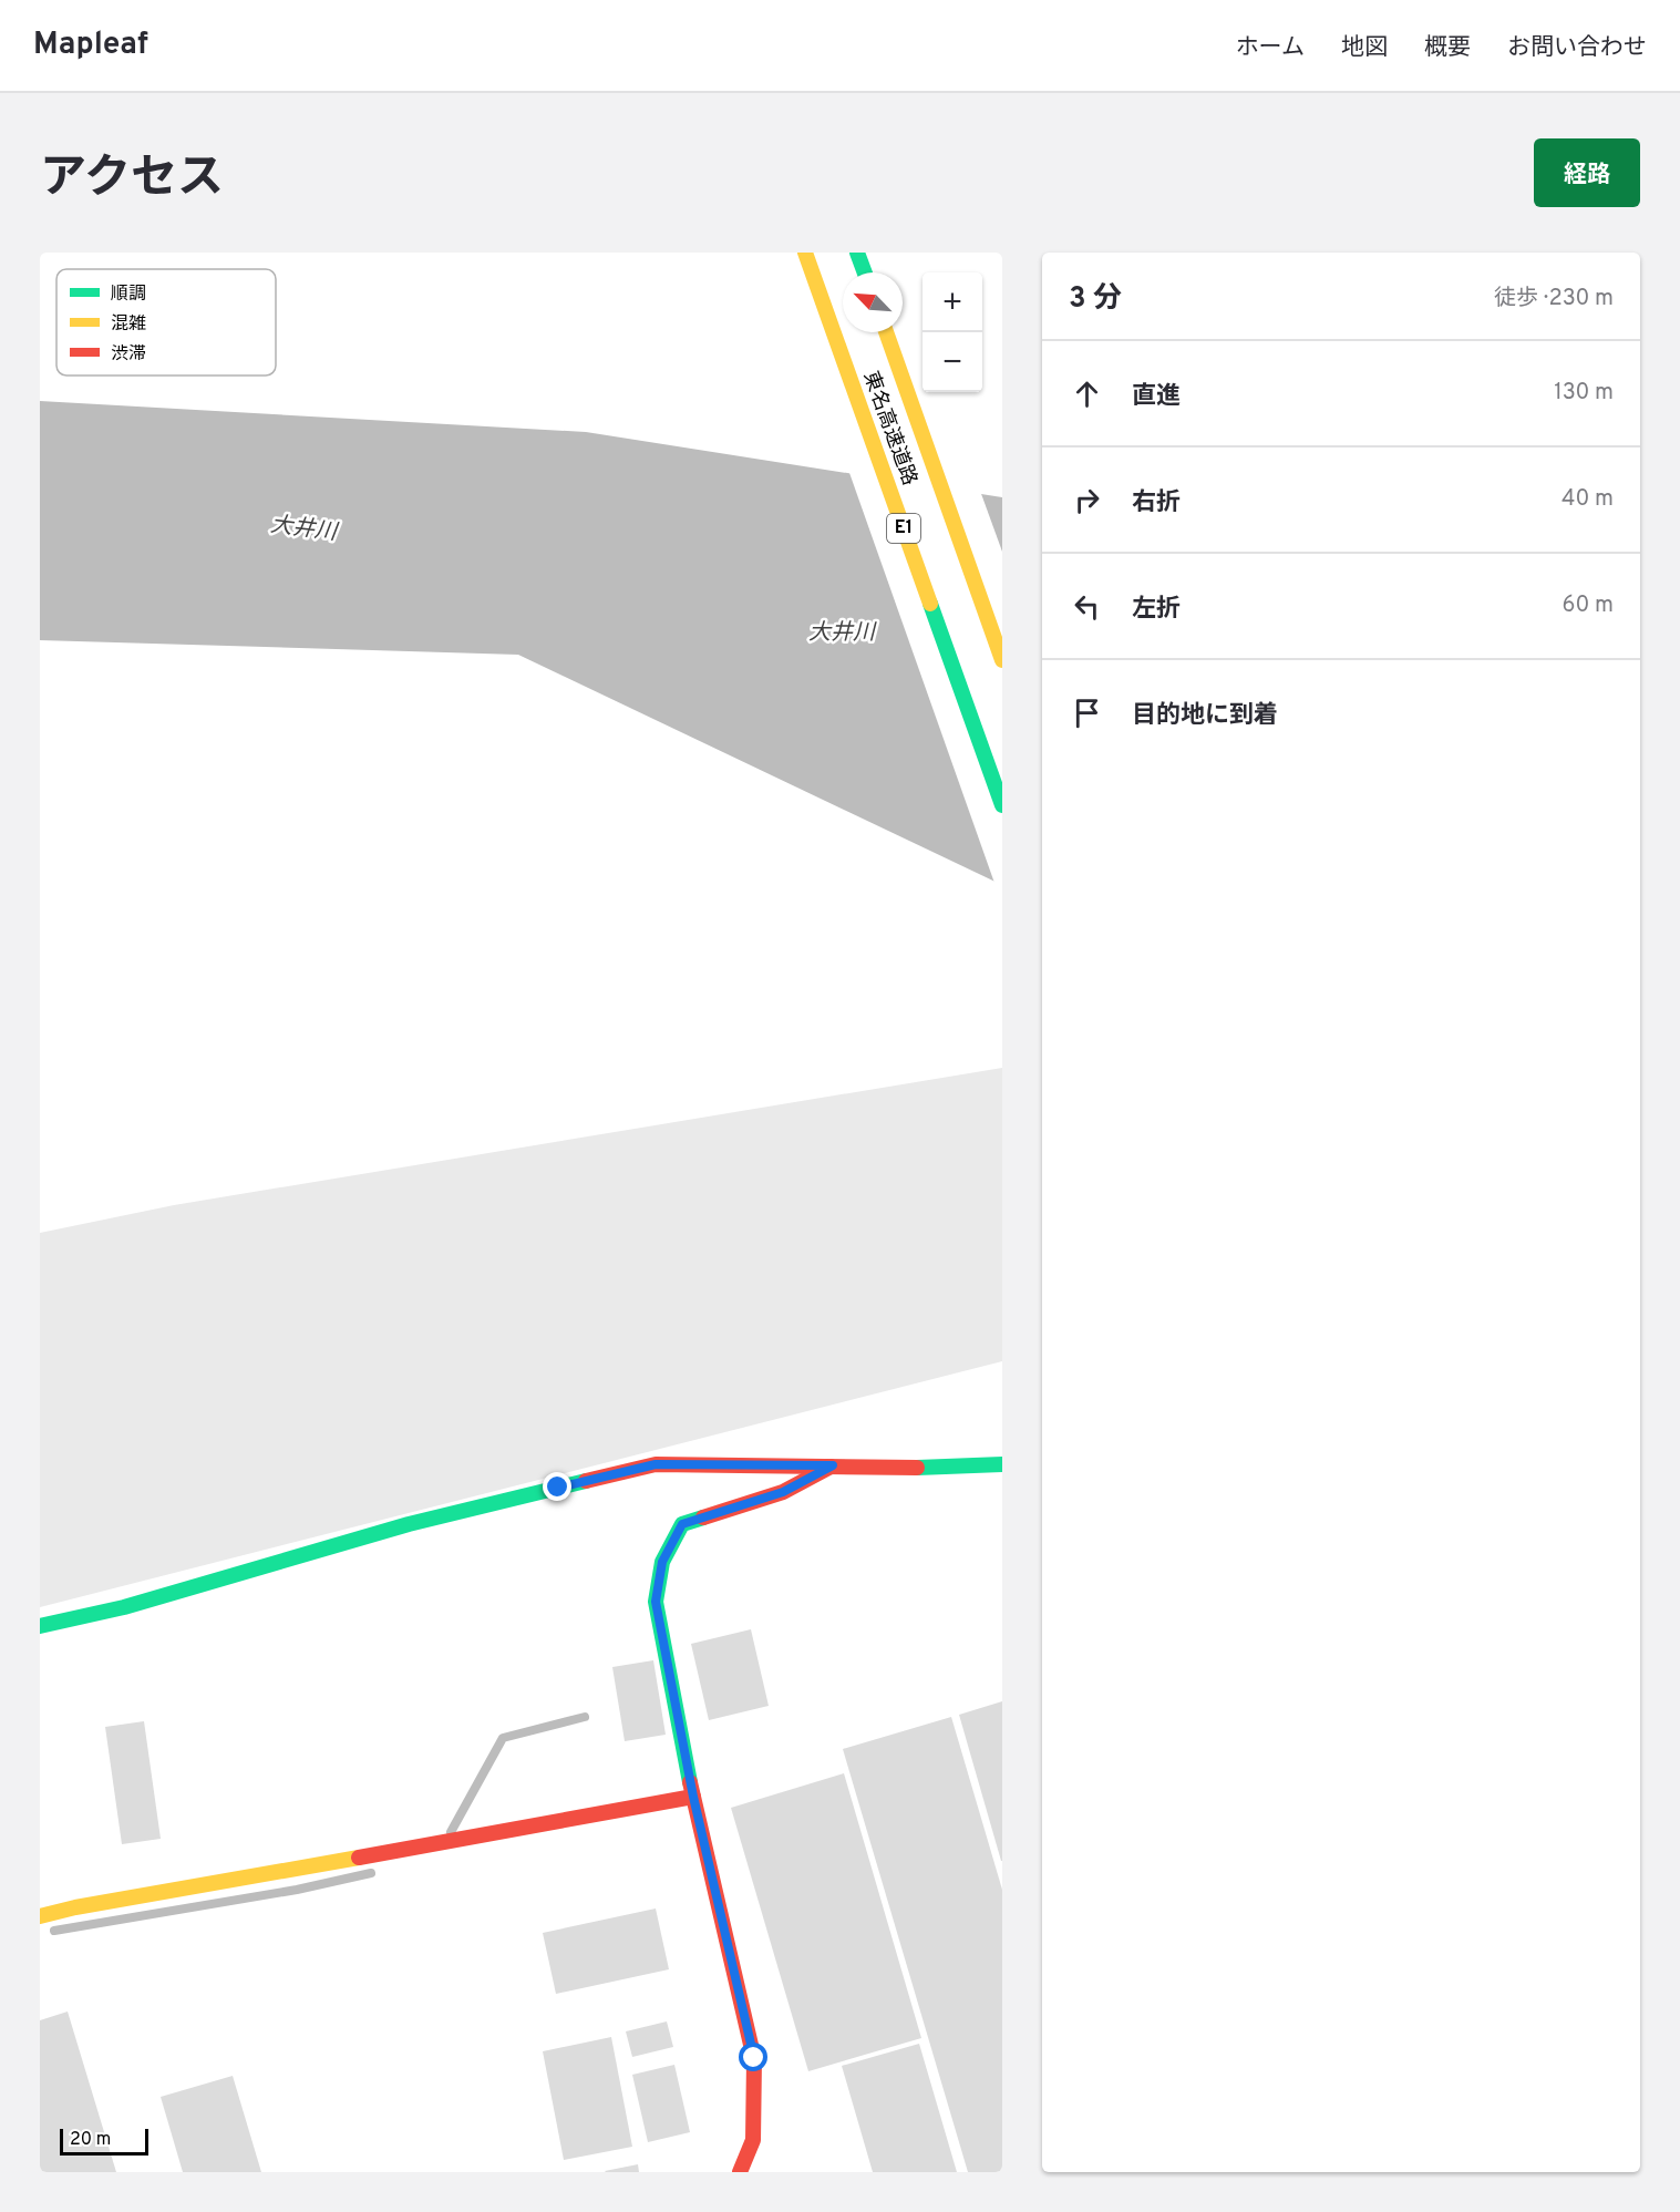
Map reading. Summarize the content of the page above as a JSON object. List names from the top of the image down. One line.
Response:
{"streets":{"main road":["東名高速道路","E1"]},"water":["大井川"],"legend":["順調","混雑","渋滞"],"scale_bar":"20 m","north":"top left","page":{"header":"Mapleaf","nav":["ホーム","地図","概要","お問い合わせ"],"title":"アクセス","buttons":"経路","heading":["3 分","徒歩 · 230 m"],"map_buttons":["+","−"],"list":[["直進","130 m"],["右折","40 m"],["左折","60 m"],"目的地に到着"],"scale":"20 m"}}
